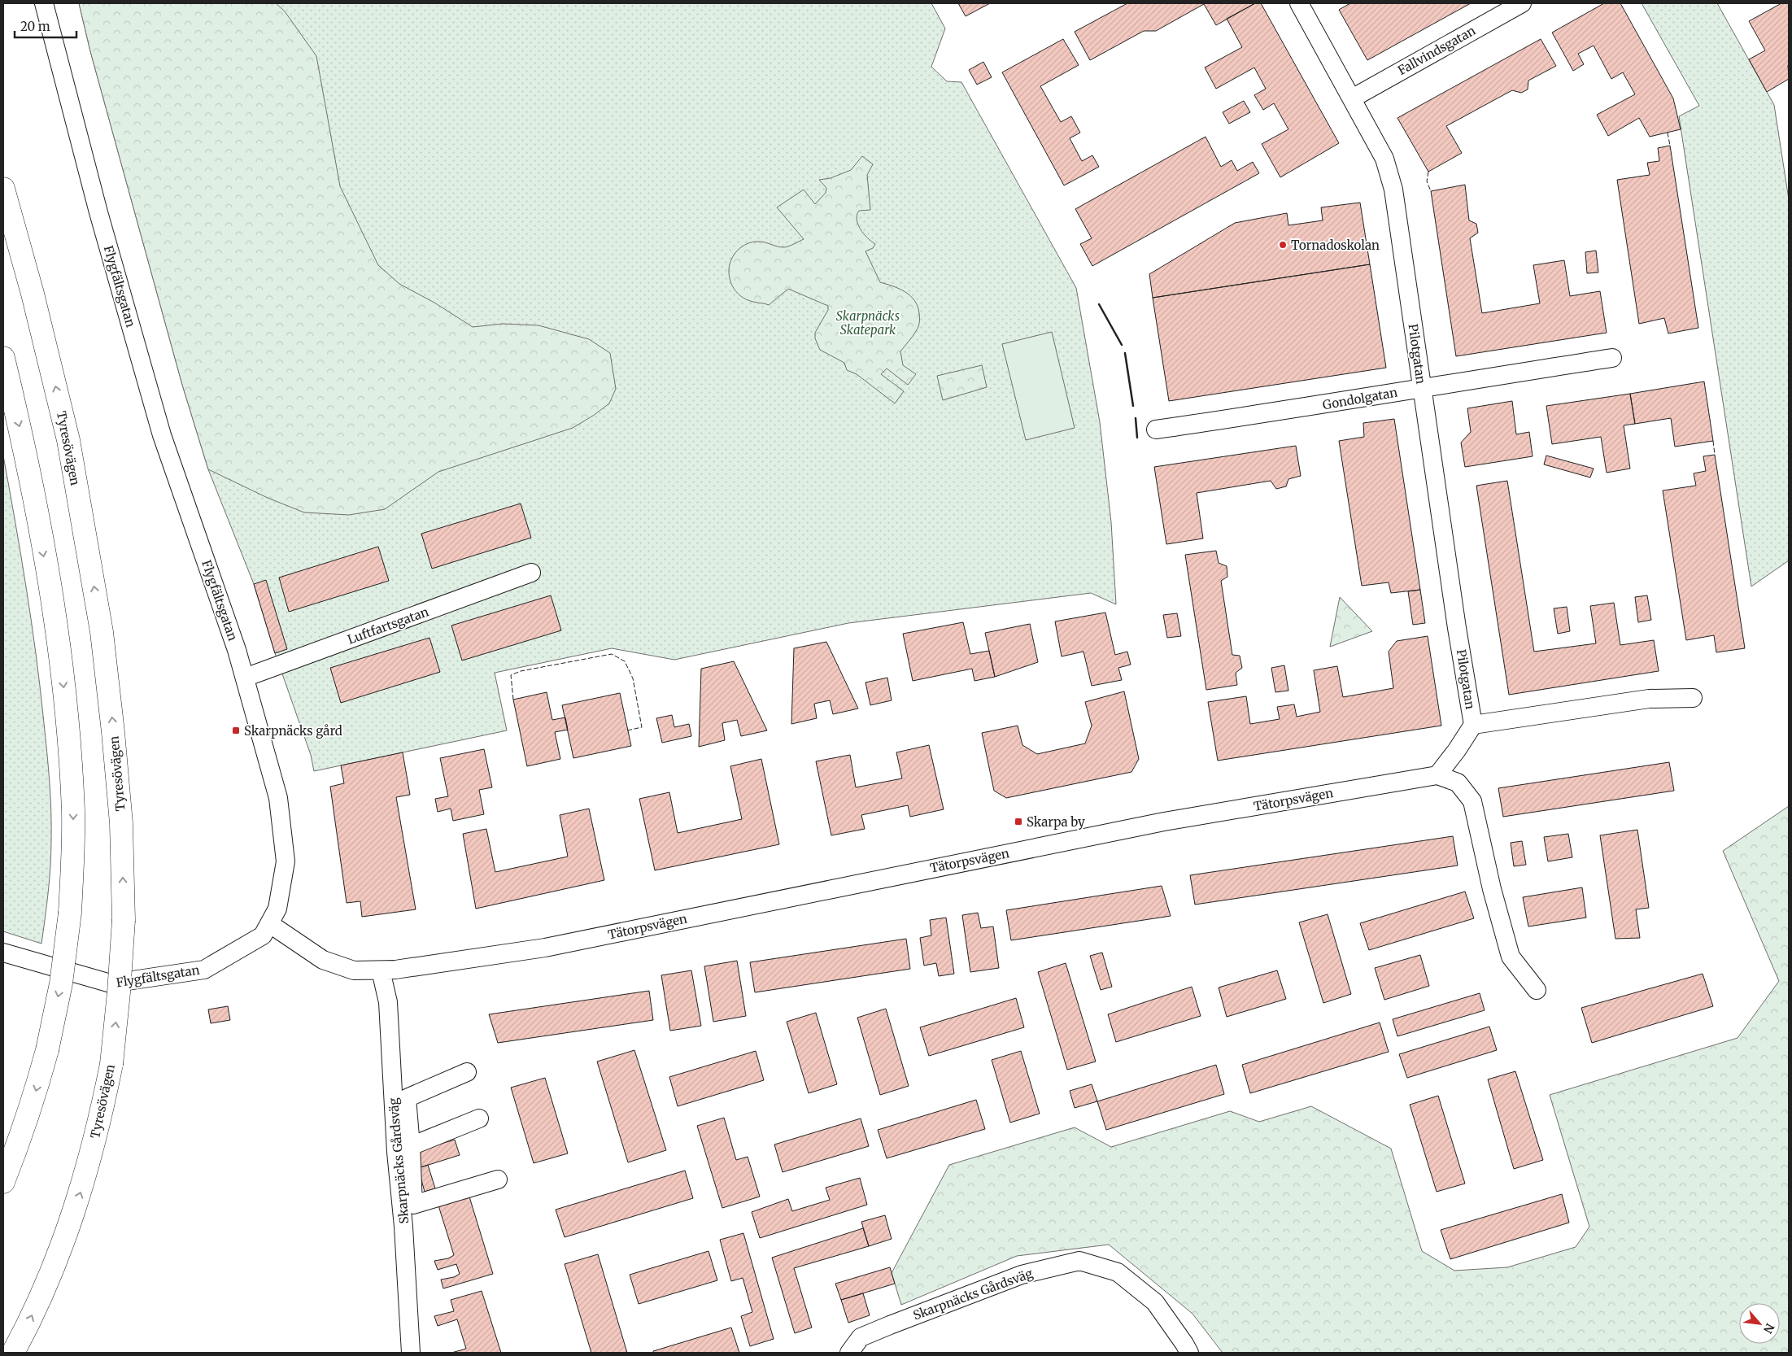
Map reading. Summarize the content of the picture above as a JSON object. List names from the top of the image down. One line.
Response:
{"streets":{"highway":["Tyresövägen"],"street":["Fallvindsgatan","Flygfältsgatan","Pilotgatan","Gondolgatan","Luftfartsgatan","Tätorpsvägen","Skarpnäcks Gårdsväg"]},"crossings":[["Fallvindsgatan","Pilotgatan"],["Flygfältsgatan","Luftfartsgatan"],["Flygfältsgatan","Tätorpsvägen"],["Pilotgatan","Gondolgatan"],["Pilotgatan","Tätorpsvägen"],["Tätorpsvägen","Skarpnäcks Gårdsväg"]],"parks":["Skarpnäcks Skatepark"],"places":{"other":["Tornadoskolan"],"transit":["Skarpnäcks gård","Skarpa by"]},"scale_bar":"20 m","north":"bottom right"}
